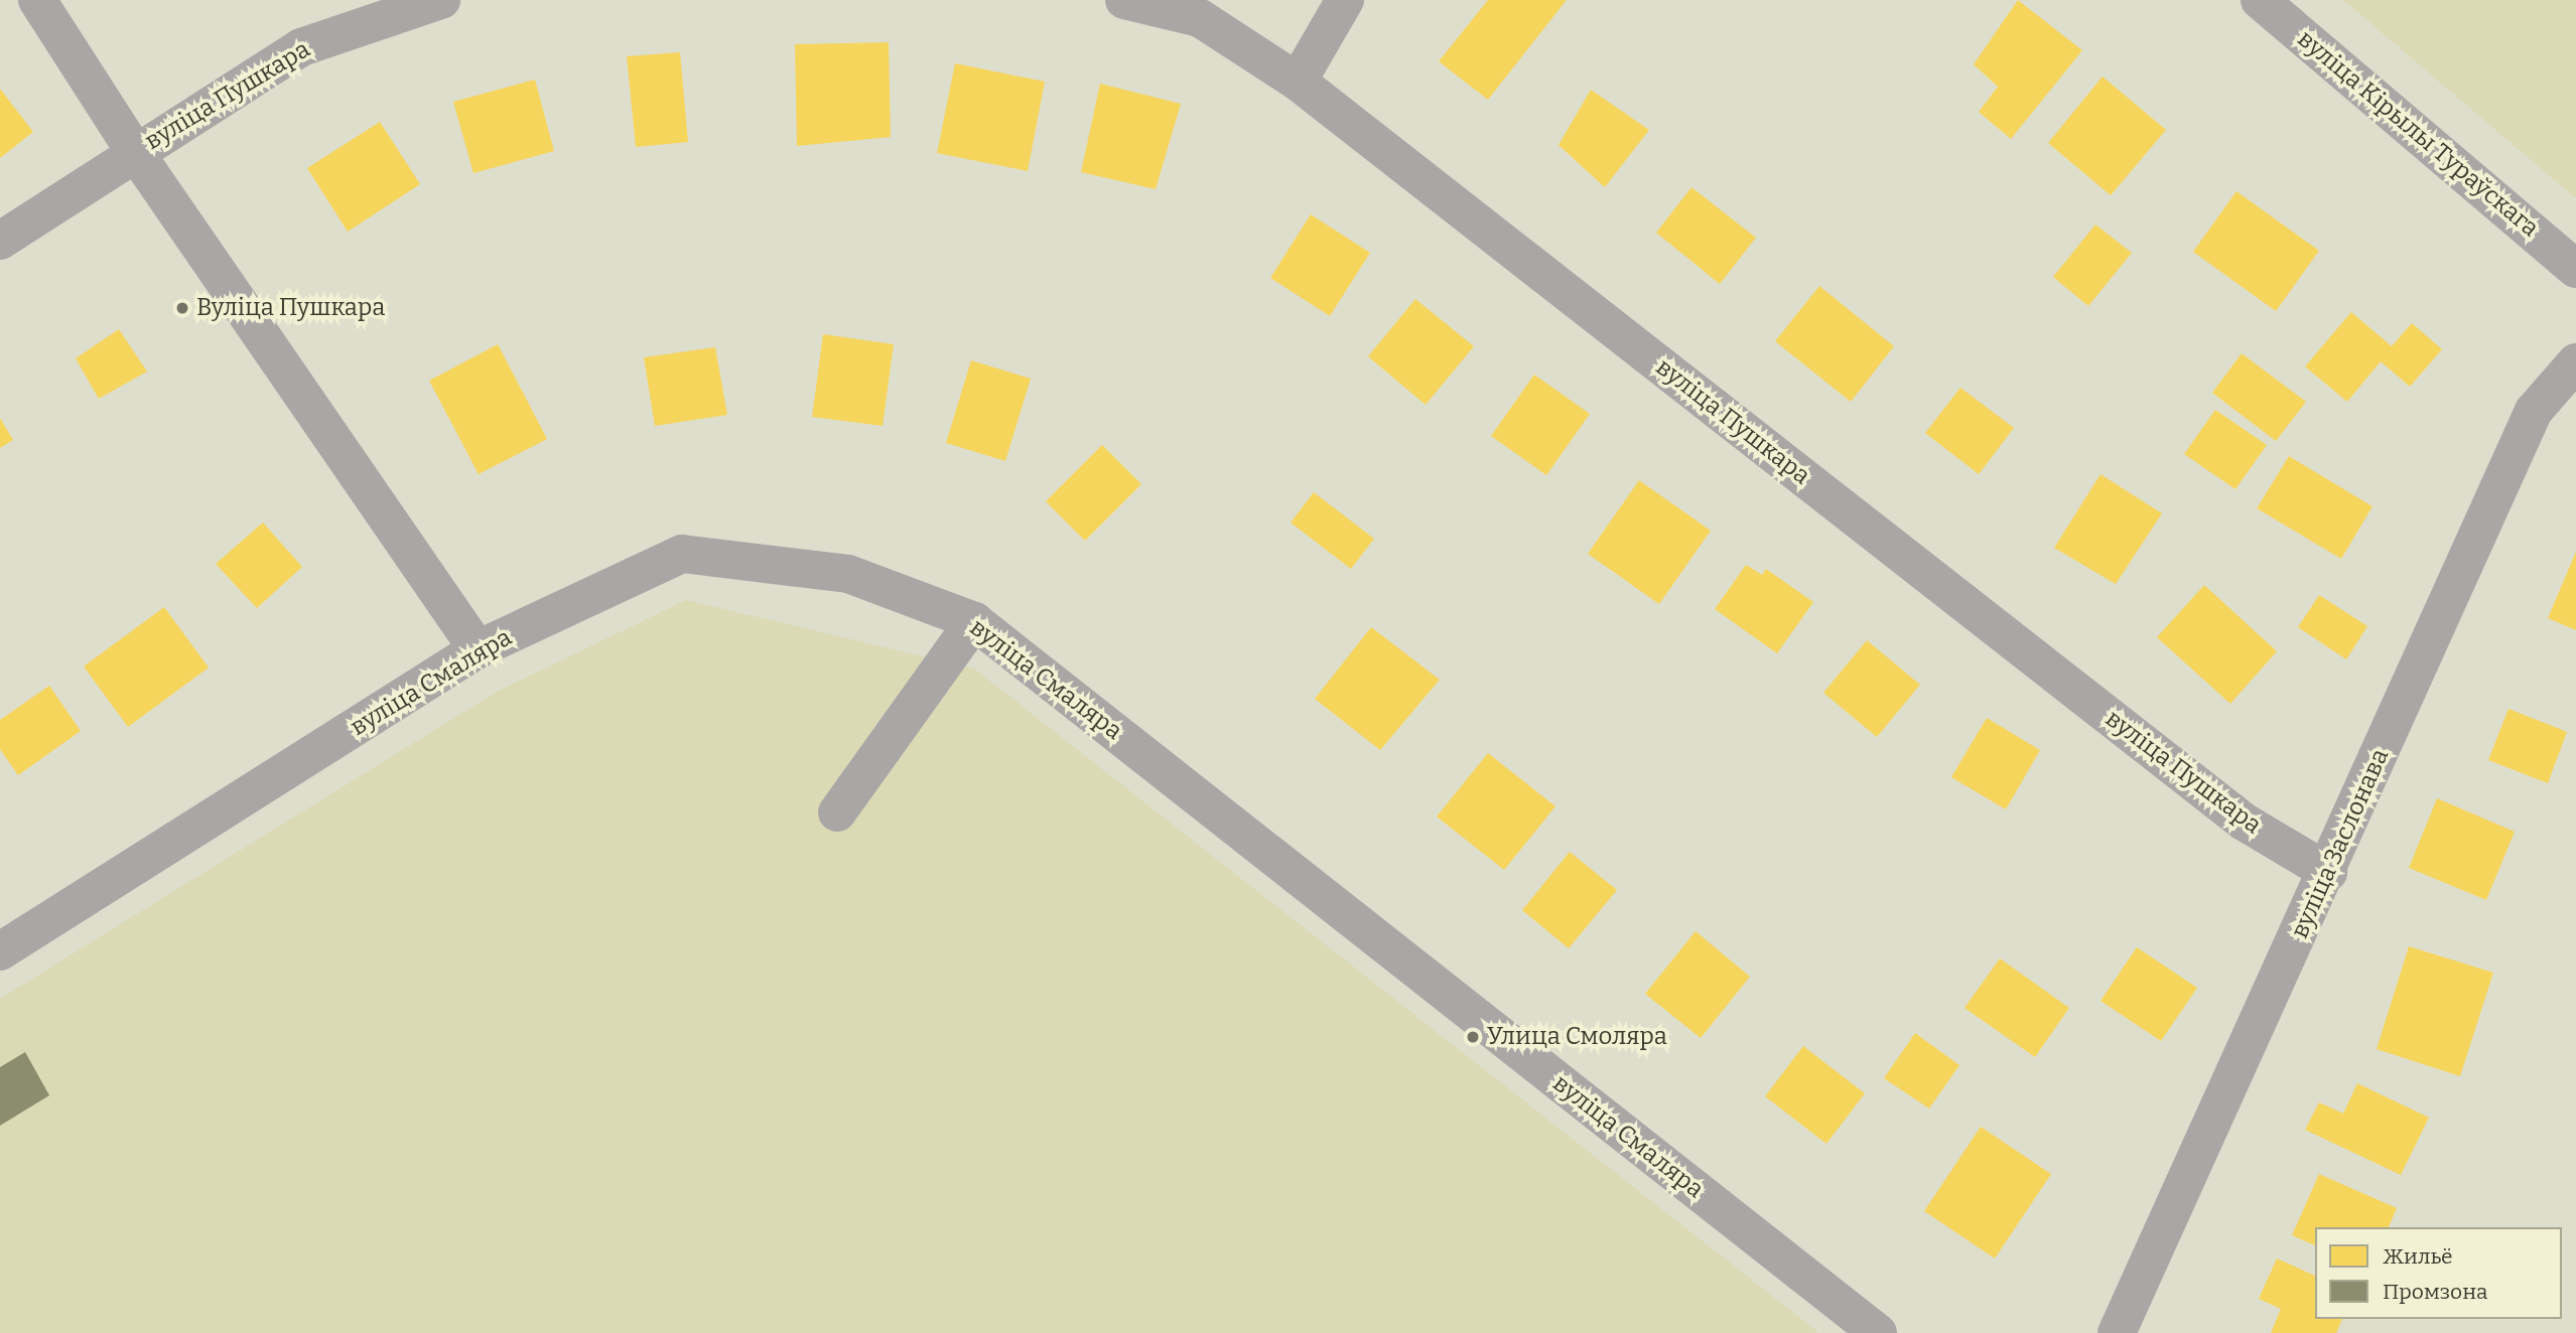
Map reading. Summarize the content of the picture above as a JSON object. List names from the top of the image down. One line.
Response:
{"streets":{"street":["вуліца Пушкара","вуліца Кірылы Тураўскага","вуліца Смаляра","вуліца Заслонава"]},"crossings":[["вуліца Пушкара","вуліца Заслонава"]],"places":["Вуліца Пушкара","Улица Смоляра"],"legend":["Жильё","Промзона"]}
